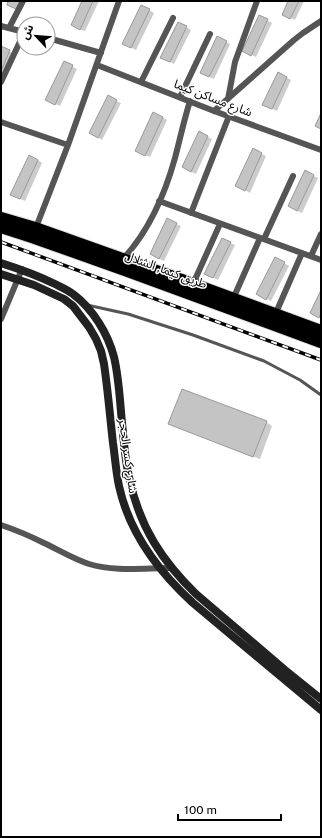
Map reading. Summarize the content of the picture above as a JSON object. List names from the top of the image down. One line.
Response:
{"streets":{"highway":["طريق كيما, الشلال"],"main road":["شارع كسر الحجر"],"street":["شارع مساكن كيما"]},"scale_bar":"100 m","north":"top left"}
